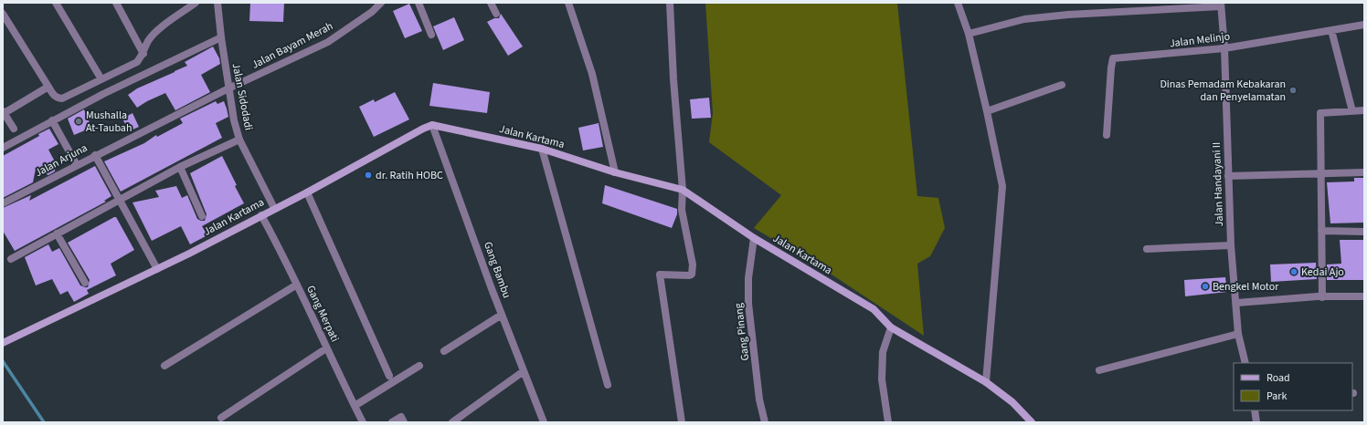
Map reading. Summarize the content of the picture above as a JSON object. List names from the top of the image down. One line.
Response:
{"streets":{"main road":["Jalan Kartama"],"street":["Jalan Melinjo","Jalan Bayam Merah","Jalan Sidodadi","Jalan Arjuna","Jalan Handayani II","Gang Bambu","Gang Merpati","Gang Pinang"]},"crossings":[["Jalan Melinjo","Jalan Handayani II"],["Jalan Bayam Merah","Jalan Sidodadi"],["Jalan Bayam Merah","Jalan Arjuna"],["Jalan Sidodadi","Jalan Kartama"],["Jalan Sidodadi","Jalan Arjuna"],["Jalan Kartama","Gang Bambu"],["Jalan Kartama","Gang Merpati"],["Jalan Kartama","Gang Pinang"]],"places":["Dinas Pemadam Kebakaran dan Penyelamatan","Mushalla At-Taubah","dr. Ratih HOBC","Kedai Ajo","Bengkel Motor"],"legend":["Road","Park"]}
